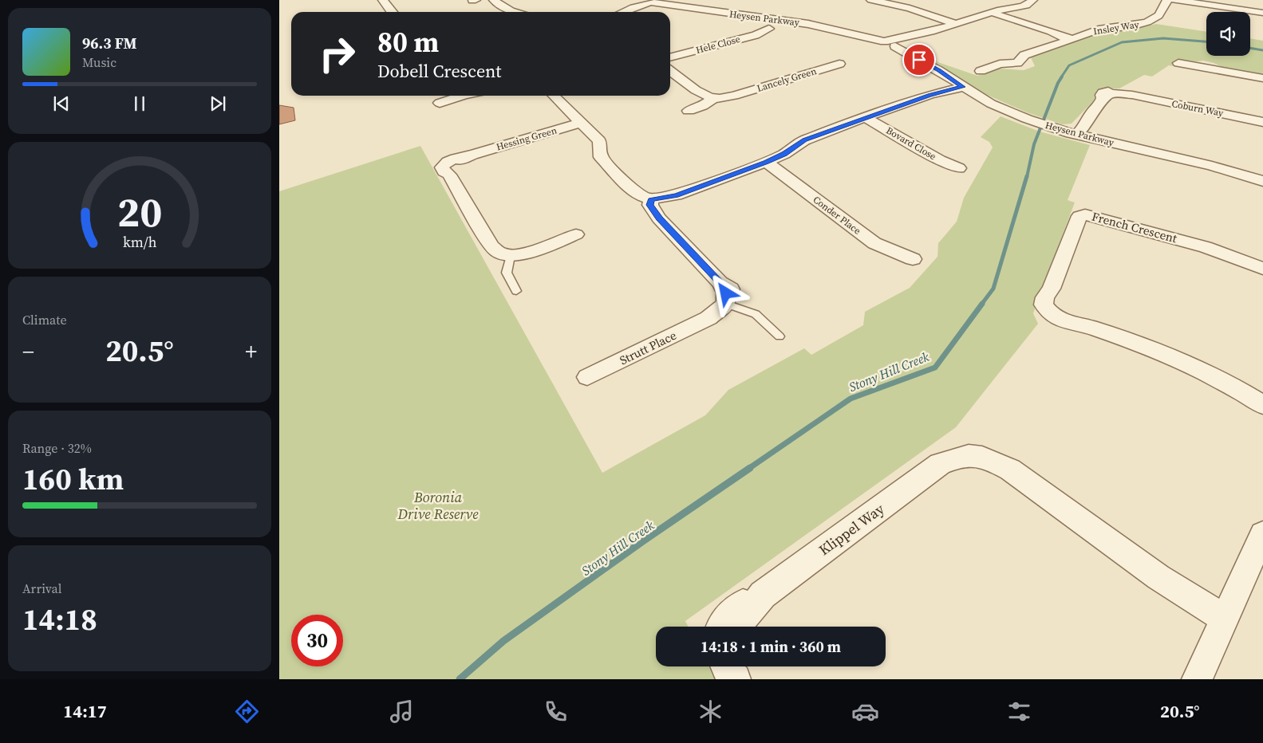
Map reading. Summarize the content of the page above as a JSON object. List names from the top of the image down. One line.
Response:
{"streets":{"street":["Heysen Parkway","Insley Way","Hele Close","Lancely Green","Coburn Way","Hessing Green","Bovard Close","Conder Place","French Crescent","Strutt Place","Klippel Way"]},"crossings":[["Heysen Parkway","Coburn Way"]],"water":["Stony Hill Creek"],"parks":["Boronia Drive Reserve"],"page":{"turn":["80 m","Dobell Crescent"],"song":["96.3 FM","Music"],"tile":["Climate",["Range · 32%","160 km"],["Arrival","14:18"]],"heat":["−","20.5°","+"],"limit":"30","trip":"14:18 · 1 min · 360 m","tabs":["14:17","20.5°"],"gauge":["20","km/h"]}}
